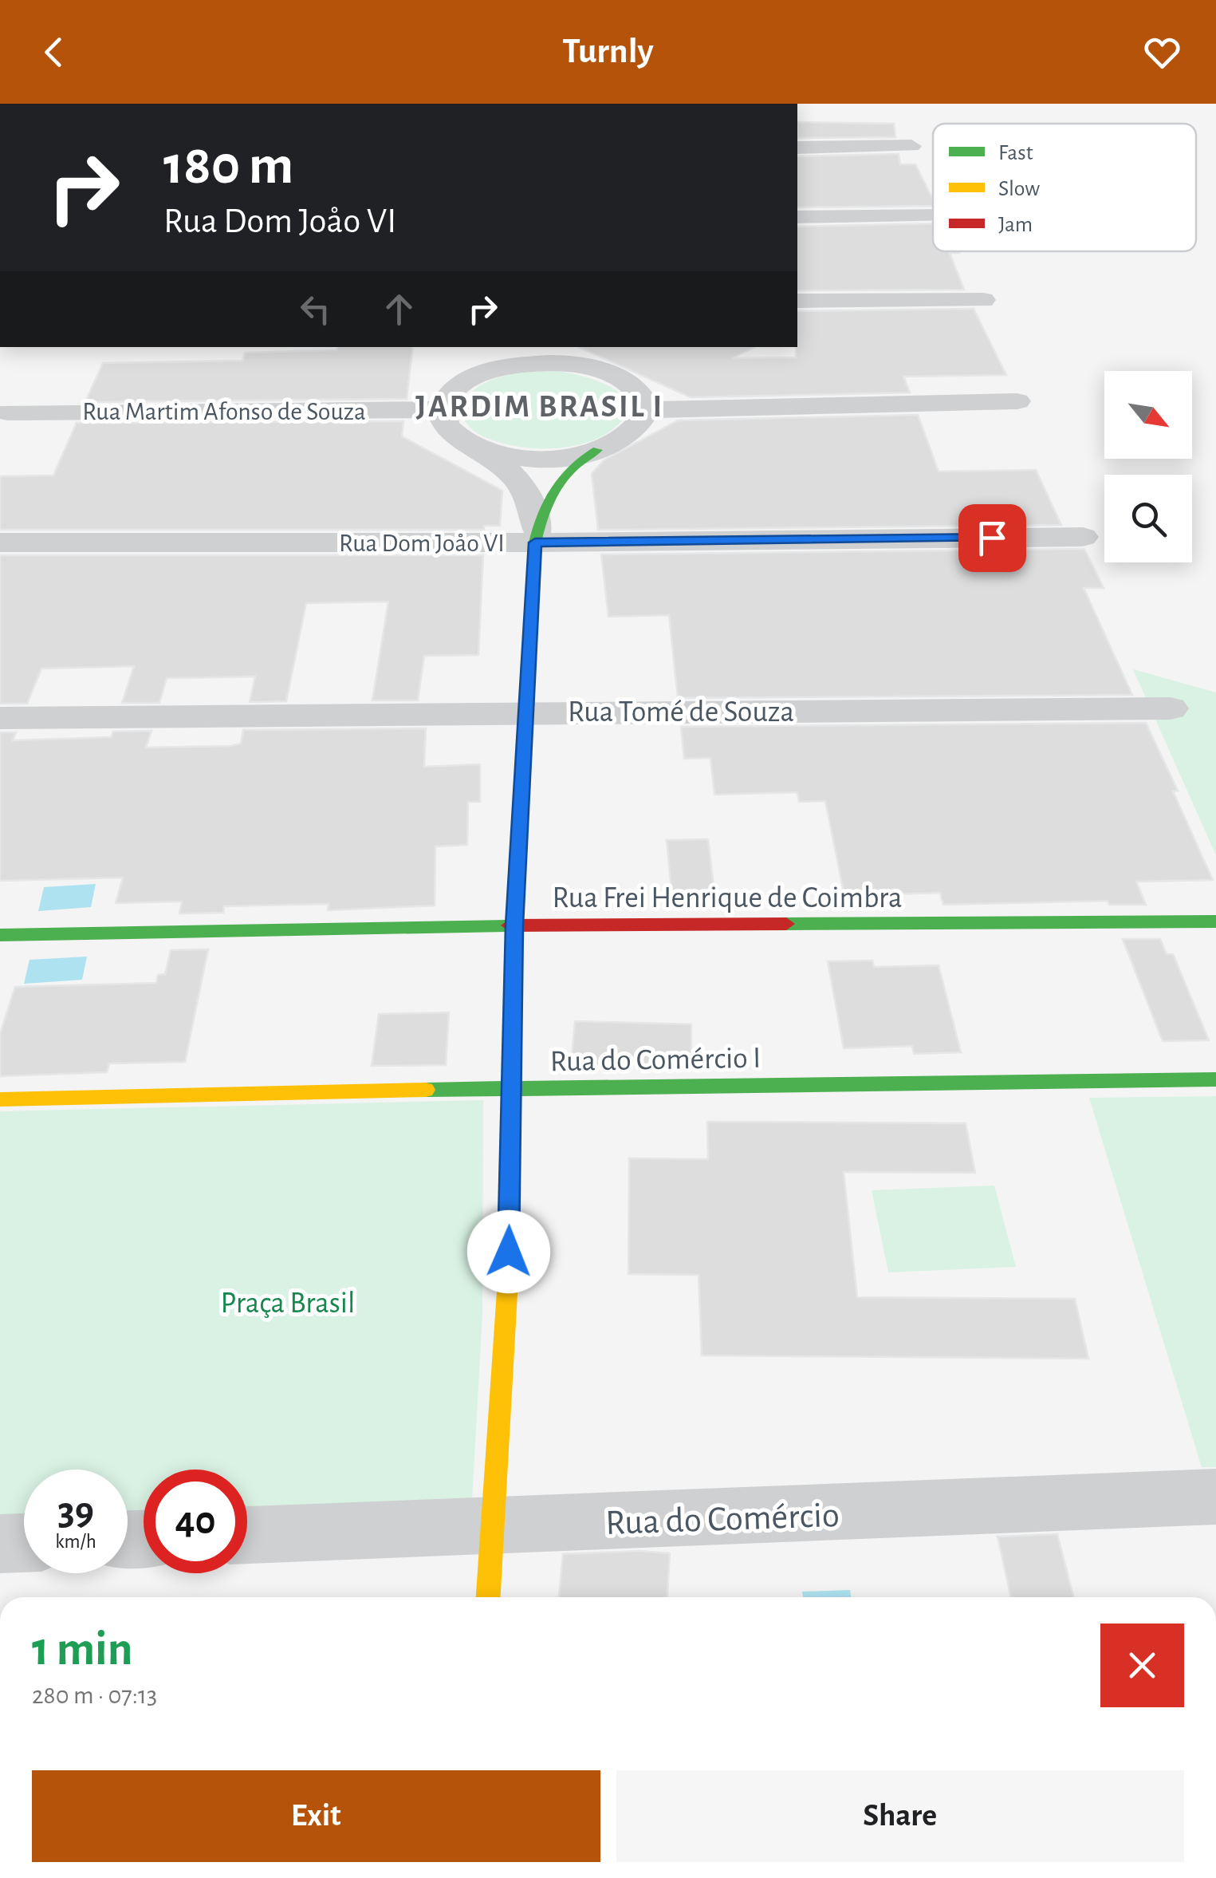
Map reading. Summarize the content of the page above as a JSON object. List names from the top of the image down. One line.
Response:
{"streets":{"street":["Rua Martim Afonso de Souza","Rua Dom Joåo VI","Rua Tomé de Souza","Rua Frei Henrique de Coimbra","Rua do Comércio I","Rua do Comércio"]},"districts":["JARDIM BRASIL I"],"parks":["Praça Brasil"],"legend":["Fast","Slow","Jam"],"north":"bottom right","page":{"header":"Turnly","turn":["180 m","Rua Dom Joåo VI"],"speed":"39 km/h","limit":"40","heading":["1 min","280 m · 07:13"],"buttons":["Exit","Share"]}}
